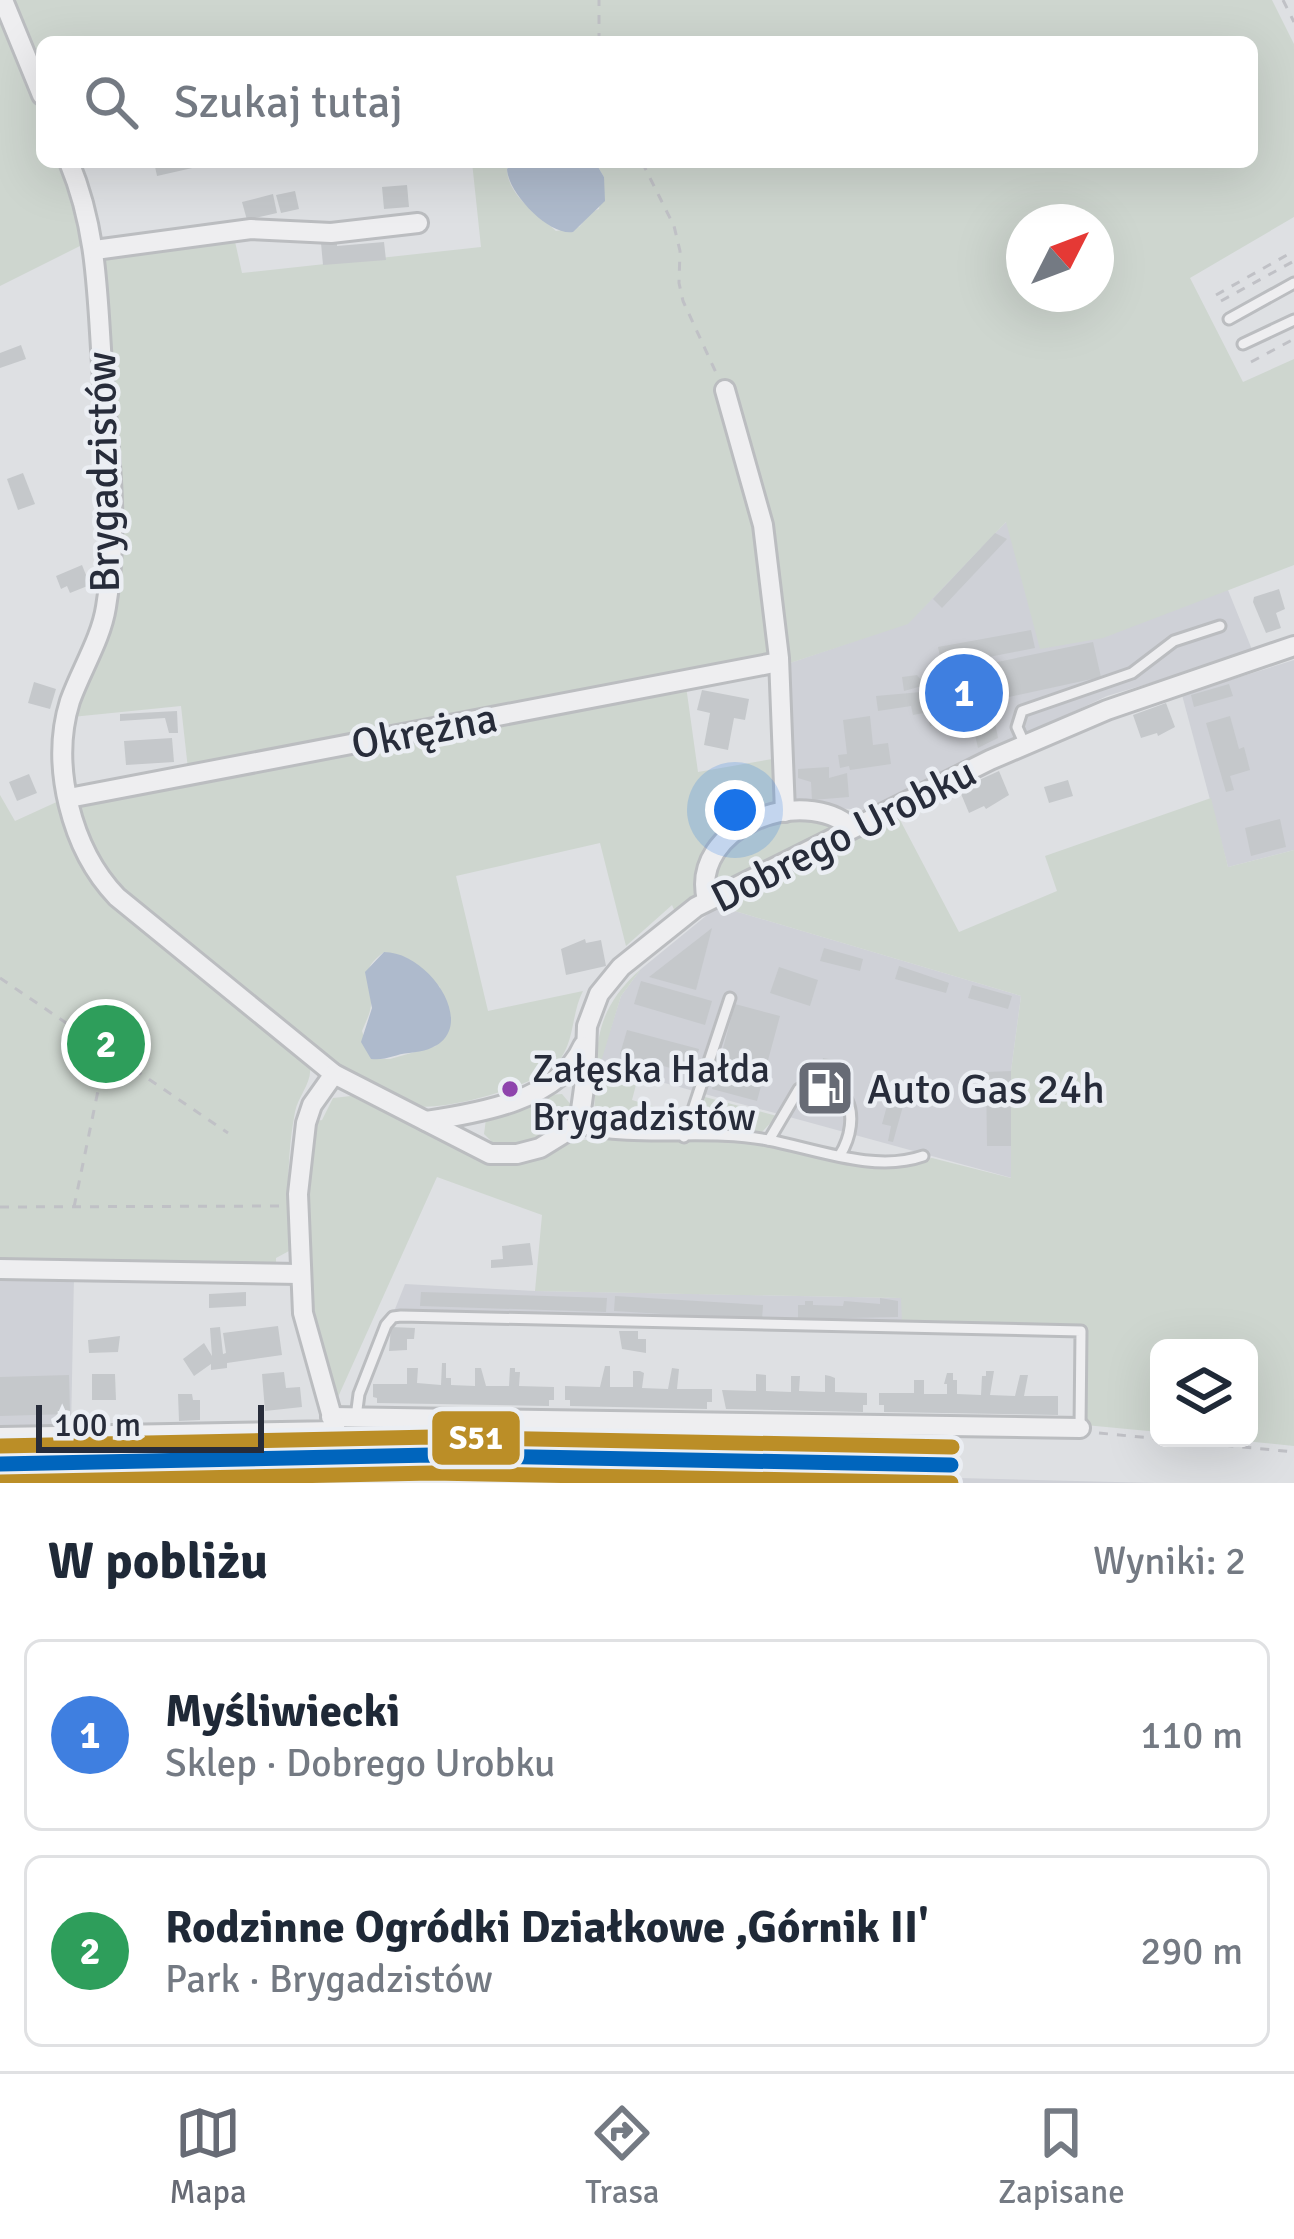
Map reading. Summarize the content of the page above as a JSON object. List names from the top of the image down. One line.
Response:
{"streets":{"street":["Brygadzistów","Okrężna","Dobrego Urobku"]},"crossings":[["Brygadzistów","Okrężna"]],"places":{"fuel station":["Auto Gas 24h"],"other":["Załęska Hałda Brygadzistów"]},"lines":["transit line S51"],"scale_bar":"100 m","north":"top right","page":{"search":"Szukaj tutaj","pins":["1","2"],"scale":"100 m","heading":["W pobliżu","Wyniki: 2"],"list":[{"mark":"1","name":"Myśliwiecki","note":"Sklep · Dobrego Urobku","value":"110 m"},{"mark":"2","name":"Rodzinne Ogródki Działkowe ,Górnik II'","note":"Park · Brygadzistów","value":"290 m"}],"nav":["Mapa","Trasa","Zapisane"]}}
